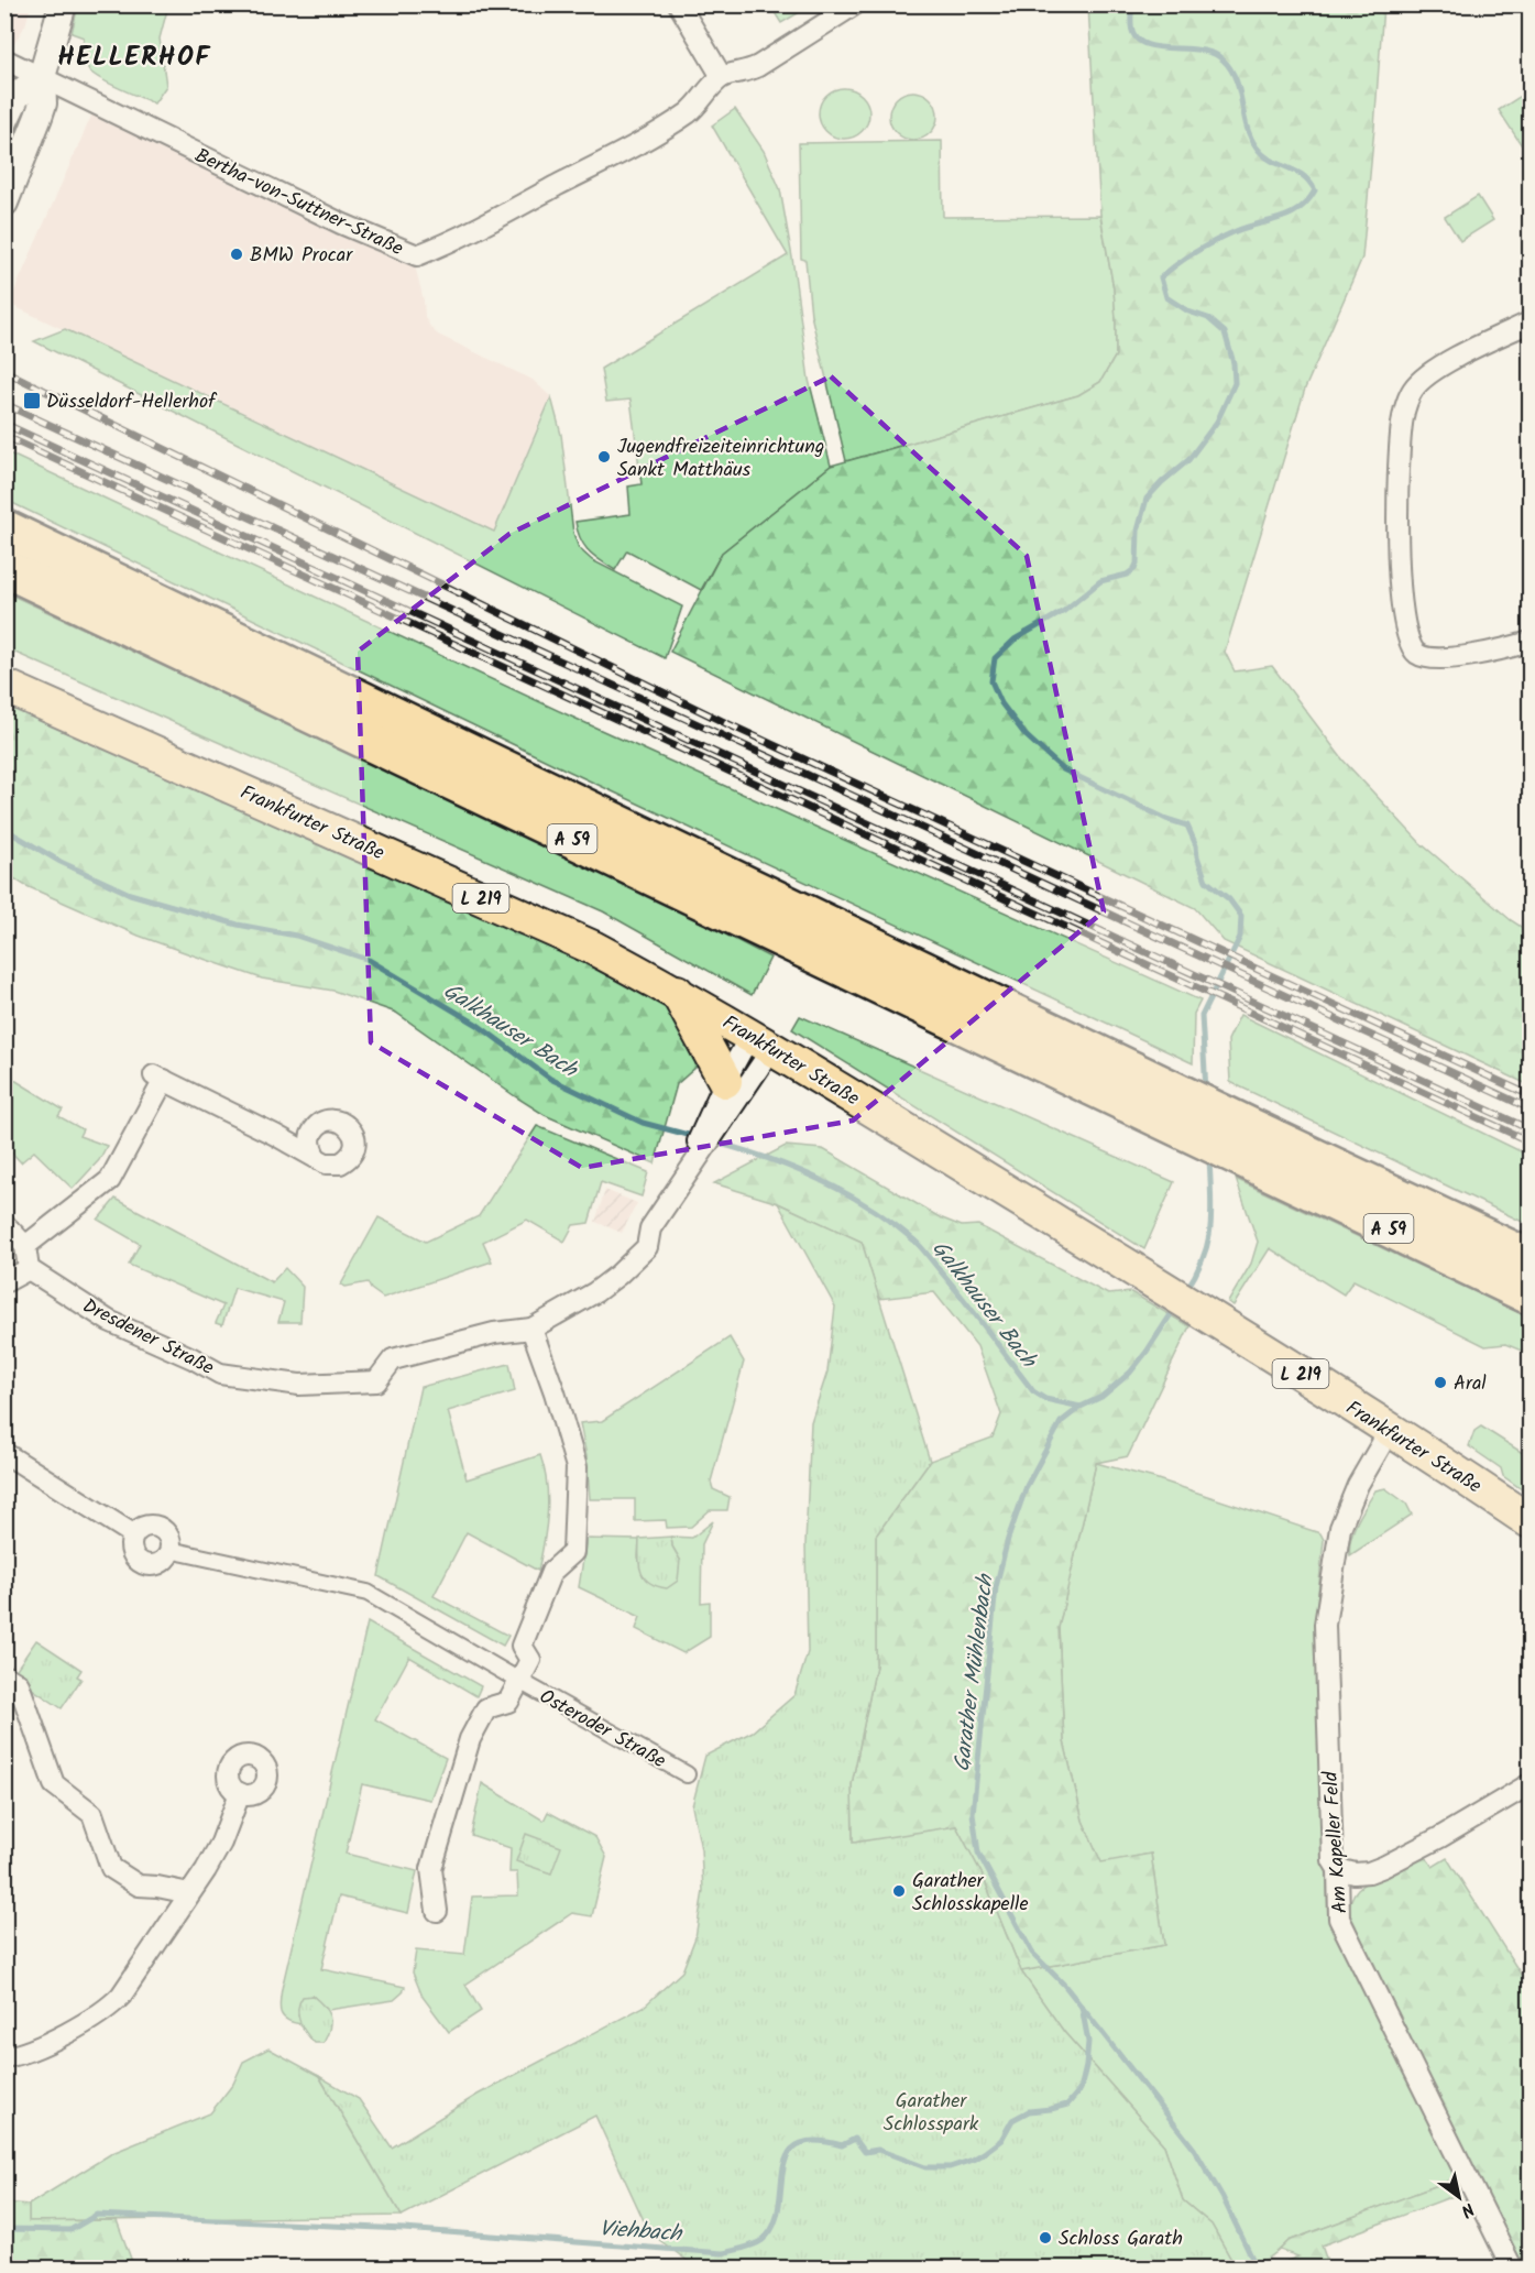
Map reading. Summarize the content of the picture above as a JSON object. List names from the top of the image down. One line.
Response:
{"streets":{"highway":["A 59"],"main road":["Frankfurter Straße","L 219"],"street":["Bertha-von-Suttner-Straße","Dresdener Straße","Osteroder Straße","Am Kapeller Feld"]},"crossings":[["Frankfurter Straße","Dresdener Straße"],["Frankfurter Straße","Am Kapeller Feld"],["Dresdener Straße","Osteroder Straße"]],"districts":["HELLERHOF"],"water":["Galkhauser Bach","Garather Mühlenbach","Viehbach"],"parks":["Garather Schlosspark"],"places":{"other":["BMW Procar","Jugendfreizeiteinrichtung Sankt Matthäus","Aral","Garather Schlosskapelle","Schloss Garath"],"transit":["Düsseldorf-Hellerhof"]},"north":"bottom right"}
